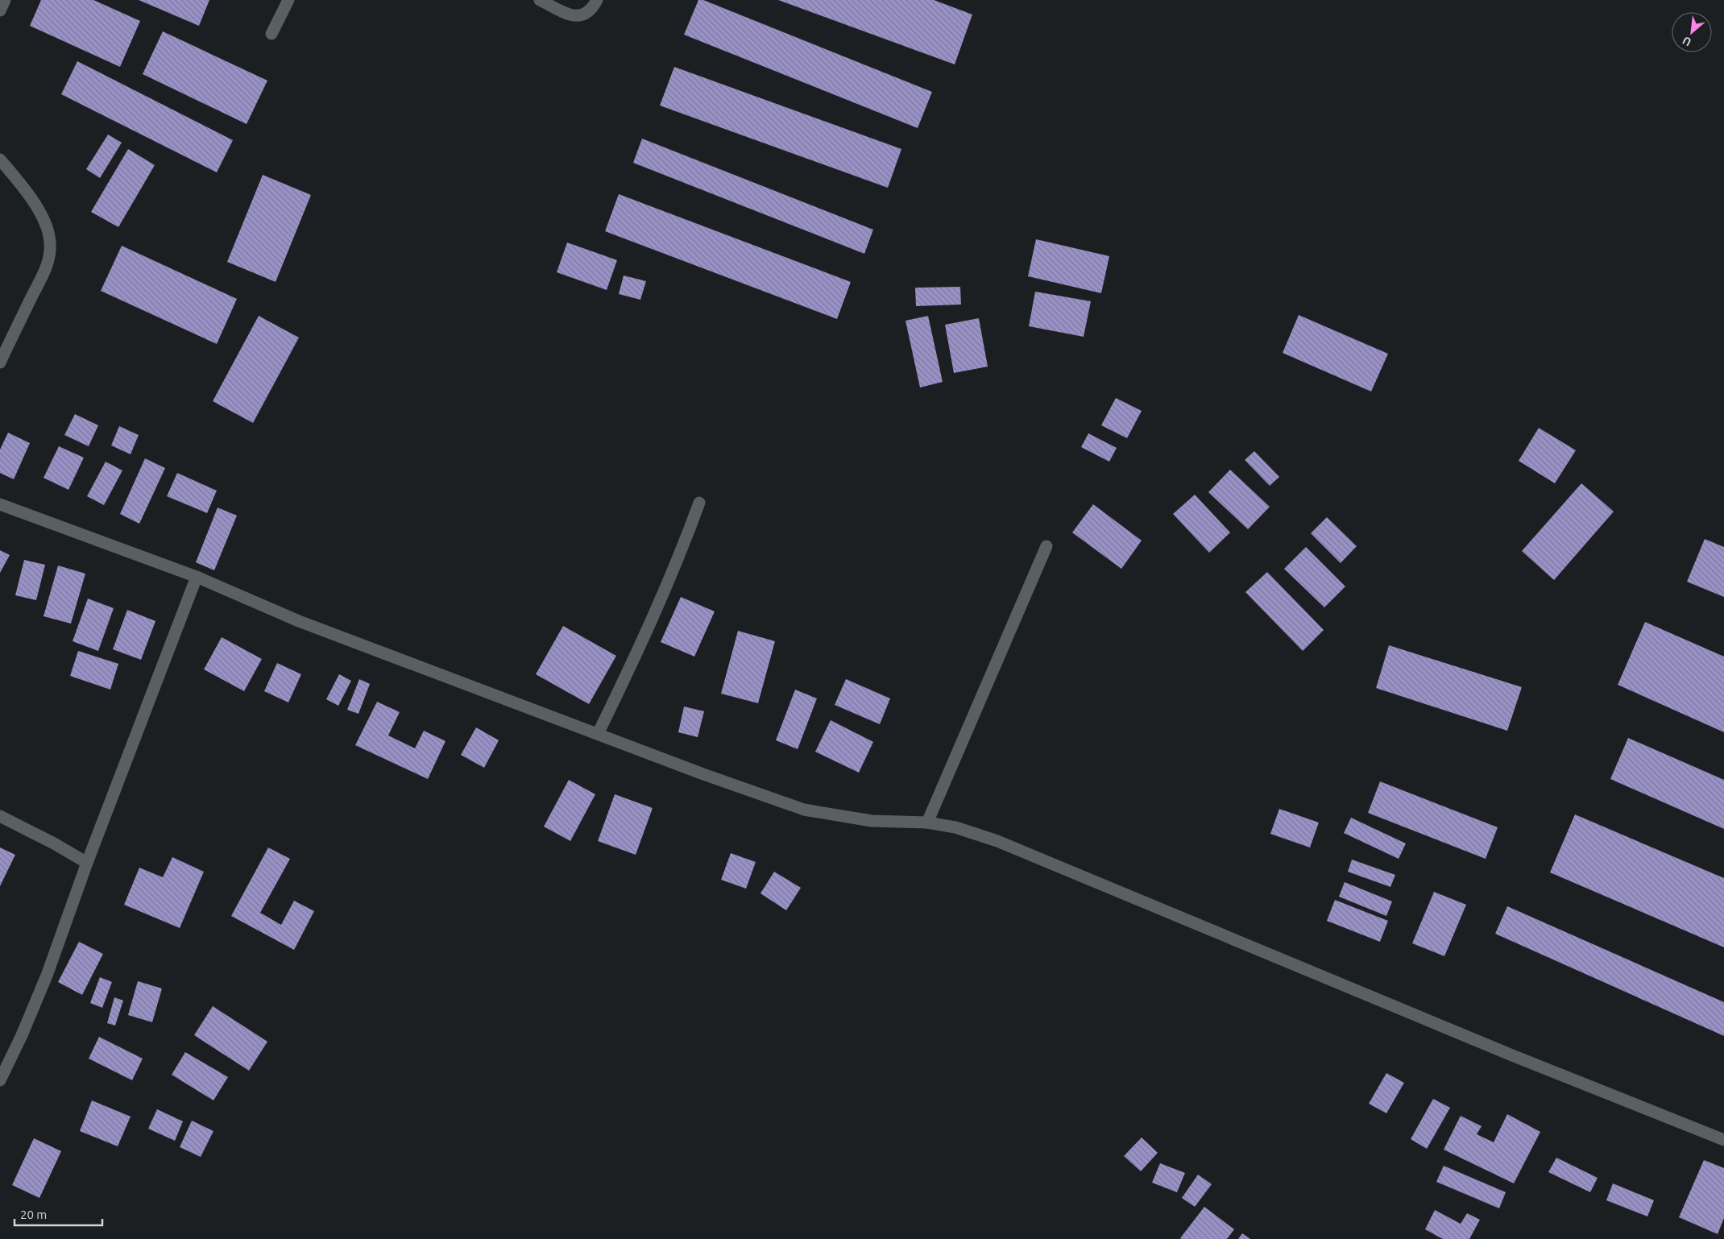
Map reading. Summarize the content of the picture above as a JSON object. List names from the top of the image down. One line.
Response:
{"scale_bar":"20 m","north":"bottom left"}
